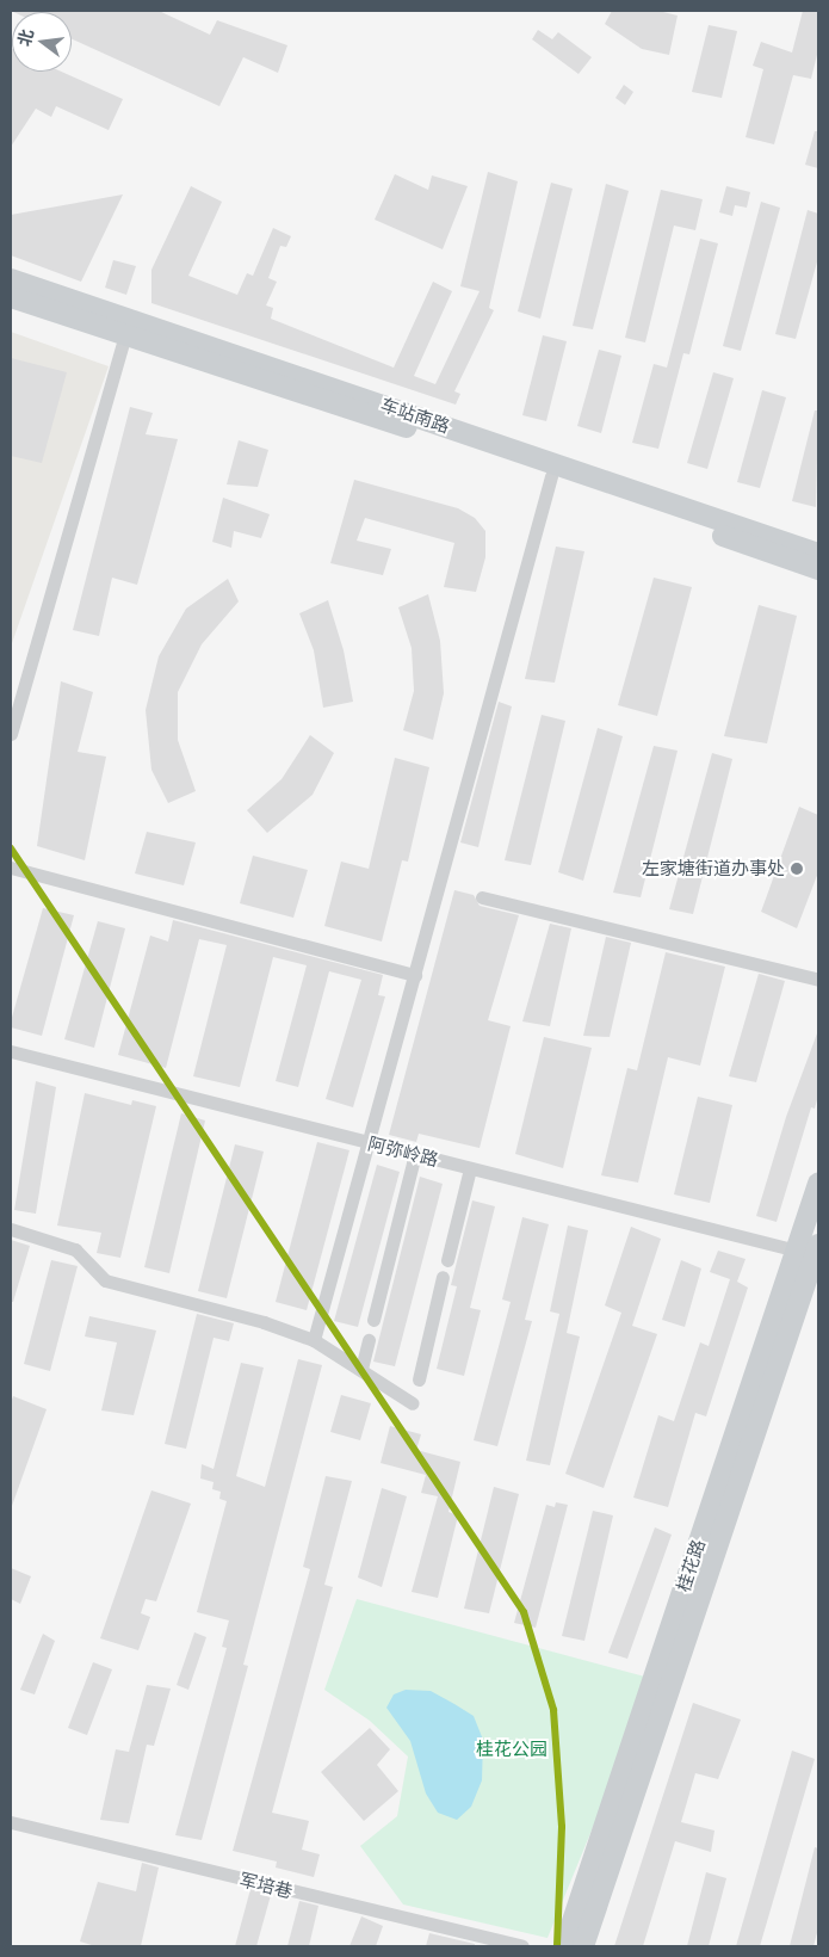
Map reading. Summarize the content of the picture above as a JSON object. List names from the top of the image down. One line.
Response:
{"streets":{"main road":["车站南路","桂花路"],"street":["阿弥岭路","军培巷"]},"crossings":[["阿弥岭路","桂花路"]],"parks":["桂花公园"],"places":["左家塘街道办事处"],"north":"left"}
